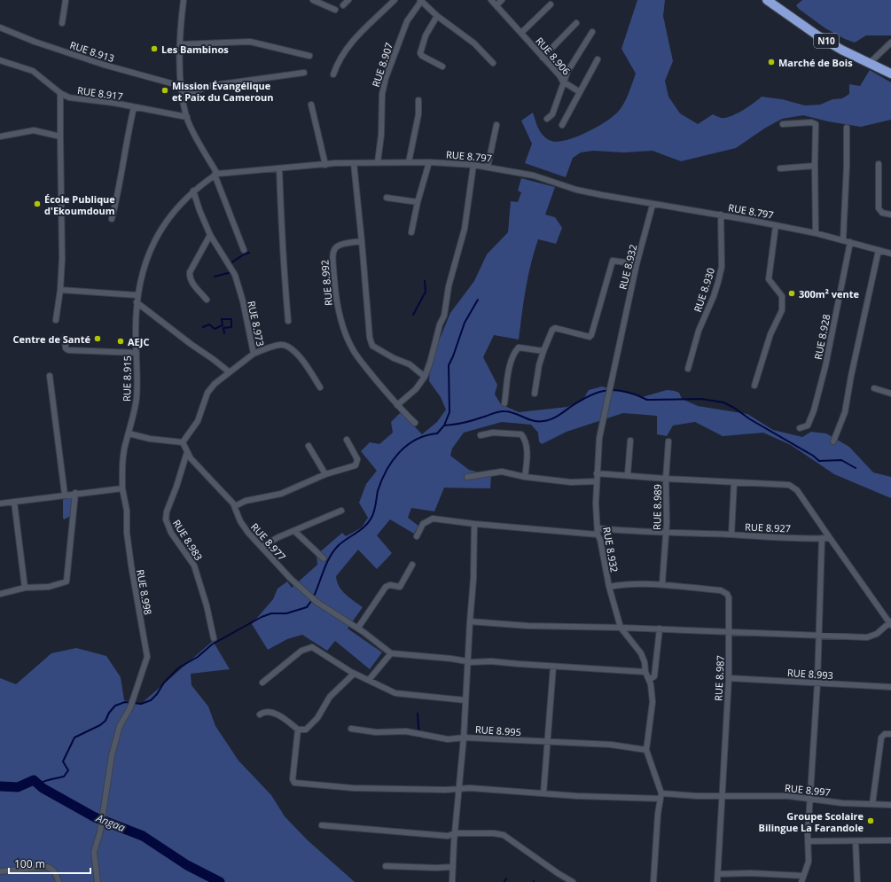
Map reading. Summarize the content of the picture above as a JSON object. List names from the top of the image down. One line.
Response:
{"streets":{"highway":["N10"],"street":["RUE 8.913","RUE 8.906","RUE 8.907","RUE 8.917","RUE 8.797","RUE 8.932","RUE 8.992","RUE 8.930","RUE 8.973","RUE 8.928","RUE 8.915","RUE 8.989","RUE 8.927","RUE 8.983","RUE 8.977","RUE 8.998","RUE 8.993","RUE 8.987","RUE 8.995","RUE 8.997"]},"crossings":[["RUE 8.907","RUE 8.797"],["RUE 8.797","RUE 8.932"],["RUE 8.797","RUE 8.930"],["RUE 8.797","RUE 8.928"],["RUE 8.797","RUE 8.915"],["RUE 8.932","RUE 8.989"],["RUE 8.932","RUE 8.927"],["RUE 8.932","RUE 8.987"],["RUE 8.973","RUE 8.915"],["RUE 8.973","RUE 8.977"],["RUE 8.915","RUE 8.998"],["RUE 8.989","RUE 8.927"],["RUE 8.989","RUE 8.987"],["RUE 8.927","RUE 8.995"],["RUE 8.983","RUE 8.977"],["RUE 8.993","RUE 8.987"],["RUE 8.987","RUE 8.997"]],"water":["Angaa"],"places":["Les Bambinos","Marché de Bois","Mission Évangélique et Paix du Cameroun","École Publique d'Ekoumdoum","300m² vente","Centre de Santé","AEJC","Groupe Scolaire Bilingue La Farandole"],"scale_bar":"100 m"}
